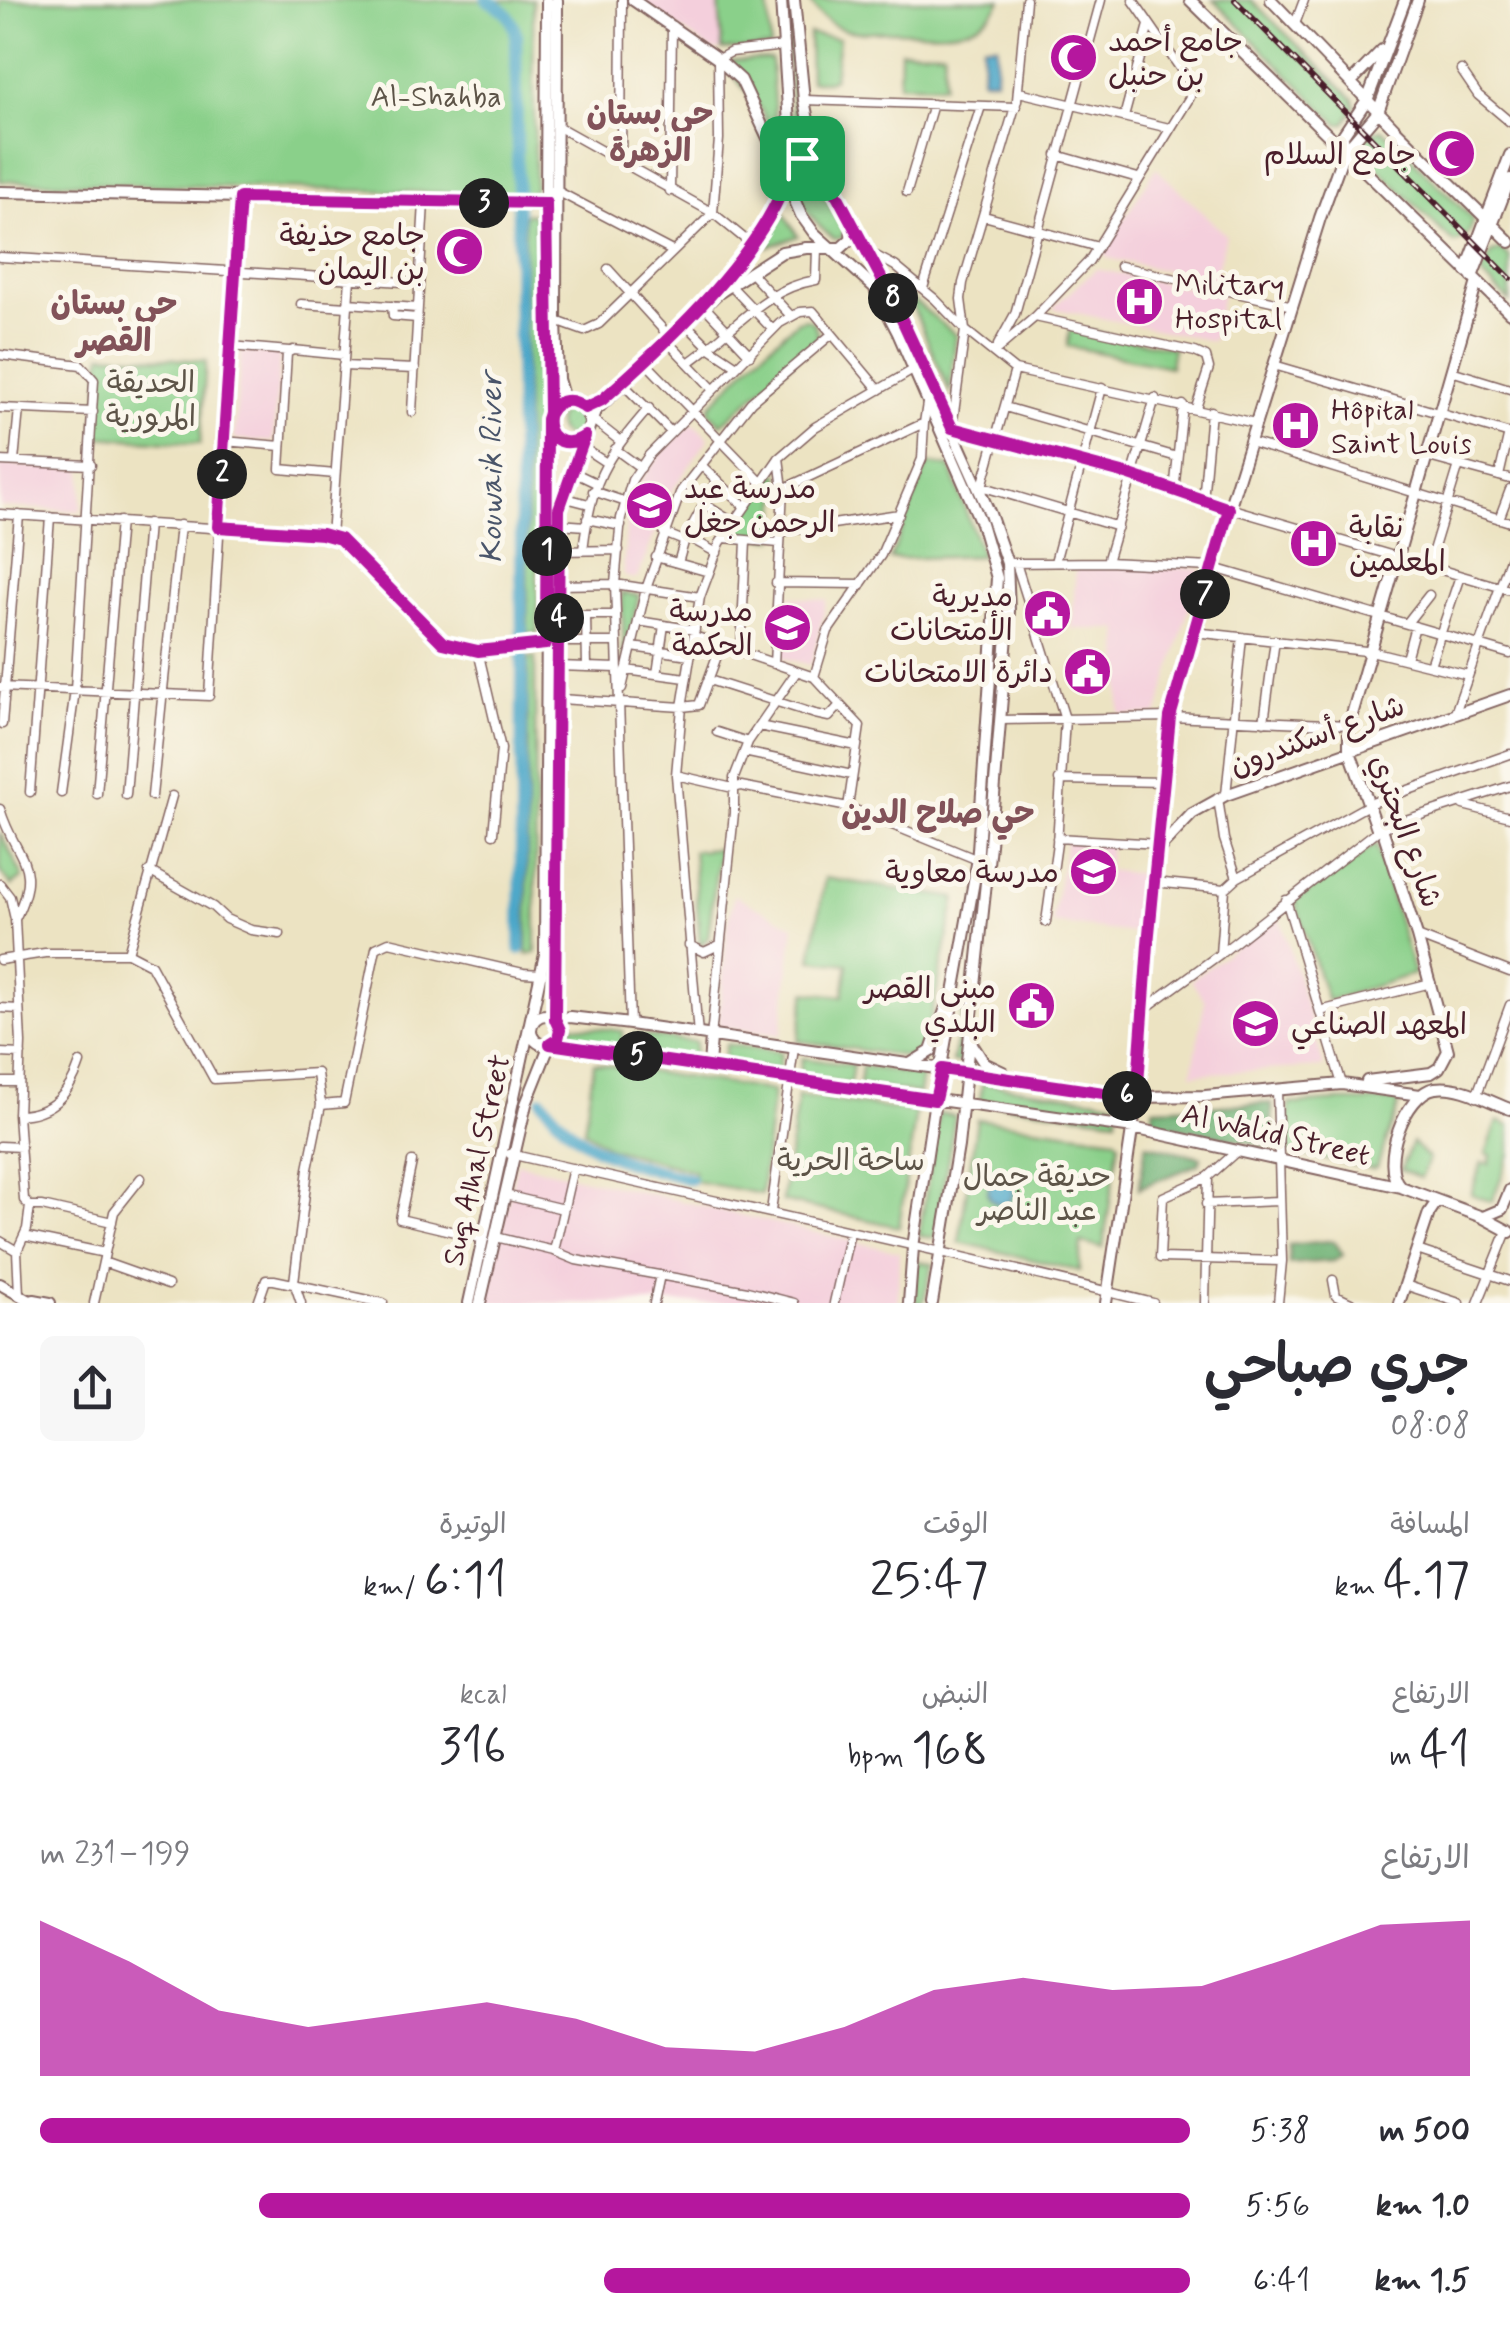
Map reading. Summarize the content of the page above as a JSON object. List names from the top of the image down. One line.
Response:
{"streets":{"main road":["شارع أسكندرون","شارع البحتري","Al Walid Street","Suq Alhal Street"]},"crossings":[["شارع أسكندرون","شارع البحتري"]],"districts":["حي بستان الزهرة","حي بستان القصر","حي صلاح الدين"],"water":["Kouwaik River"],"parks":["Al-Shahba","الحديقة المرورية","ساحة الحرية","حديقة جمال عبد الناصر"],"places":{"mosque":["جامع أحمد بن حنبل","جامع السلام","جامع حذيفة بن اليمان"],"hospital":["Military Hospital","Hôpital Saint Louis","نقابة المعلمين"],"school or university":["مدرسة عبد الرحمن جغل","مدرسة الحكمة","مدرسة معاوية","المعهد الصناعي"],"public building":["مديرية الأمتحانات","دائرة الامتحانات","مبنى القصر البلدي"]},"page":{"pins":["3","8","2","1","7","4","5","6"],"heading":["جري صباحي","08:08"],"stats":[["المسافة","4.17 km"],["الوقت","25:47"],["الوتيرة","6:11 /km"],["الارتفاع","41 m"],["النبض","168 bpm"],["kcal","316"]],"chart":["الارتفاع","199–231 m"],"list":[{"name":"500 m","note":"5:38"},{"name":"1.0 km","note":"5:56"},{"name":"1.5 km","note":"6:41"}]}}
